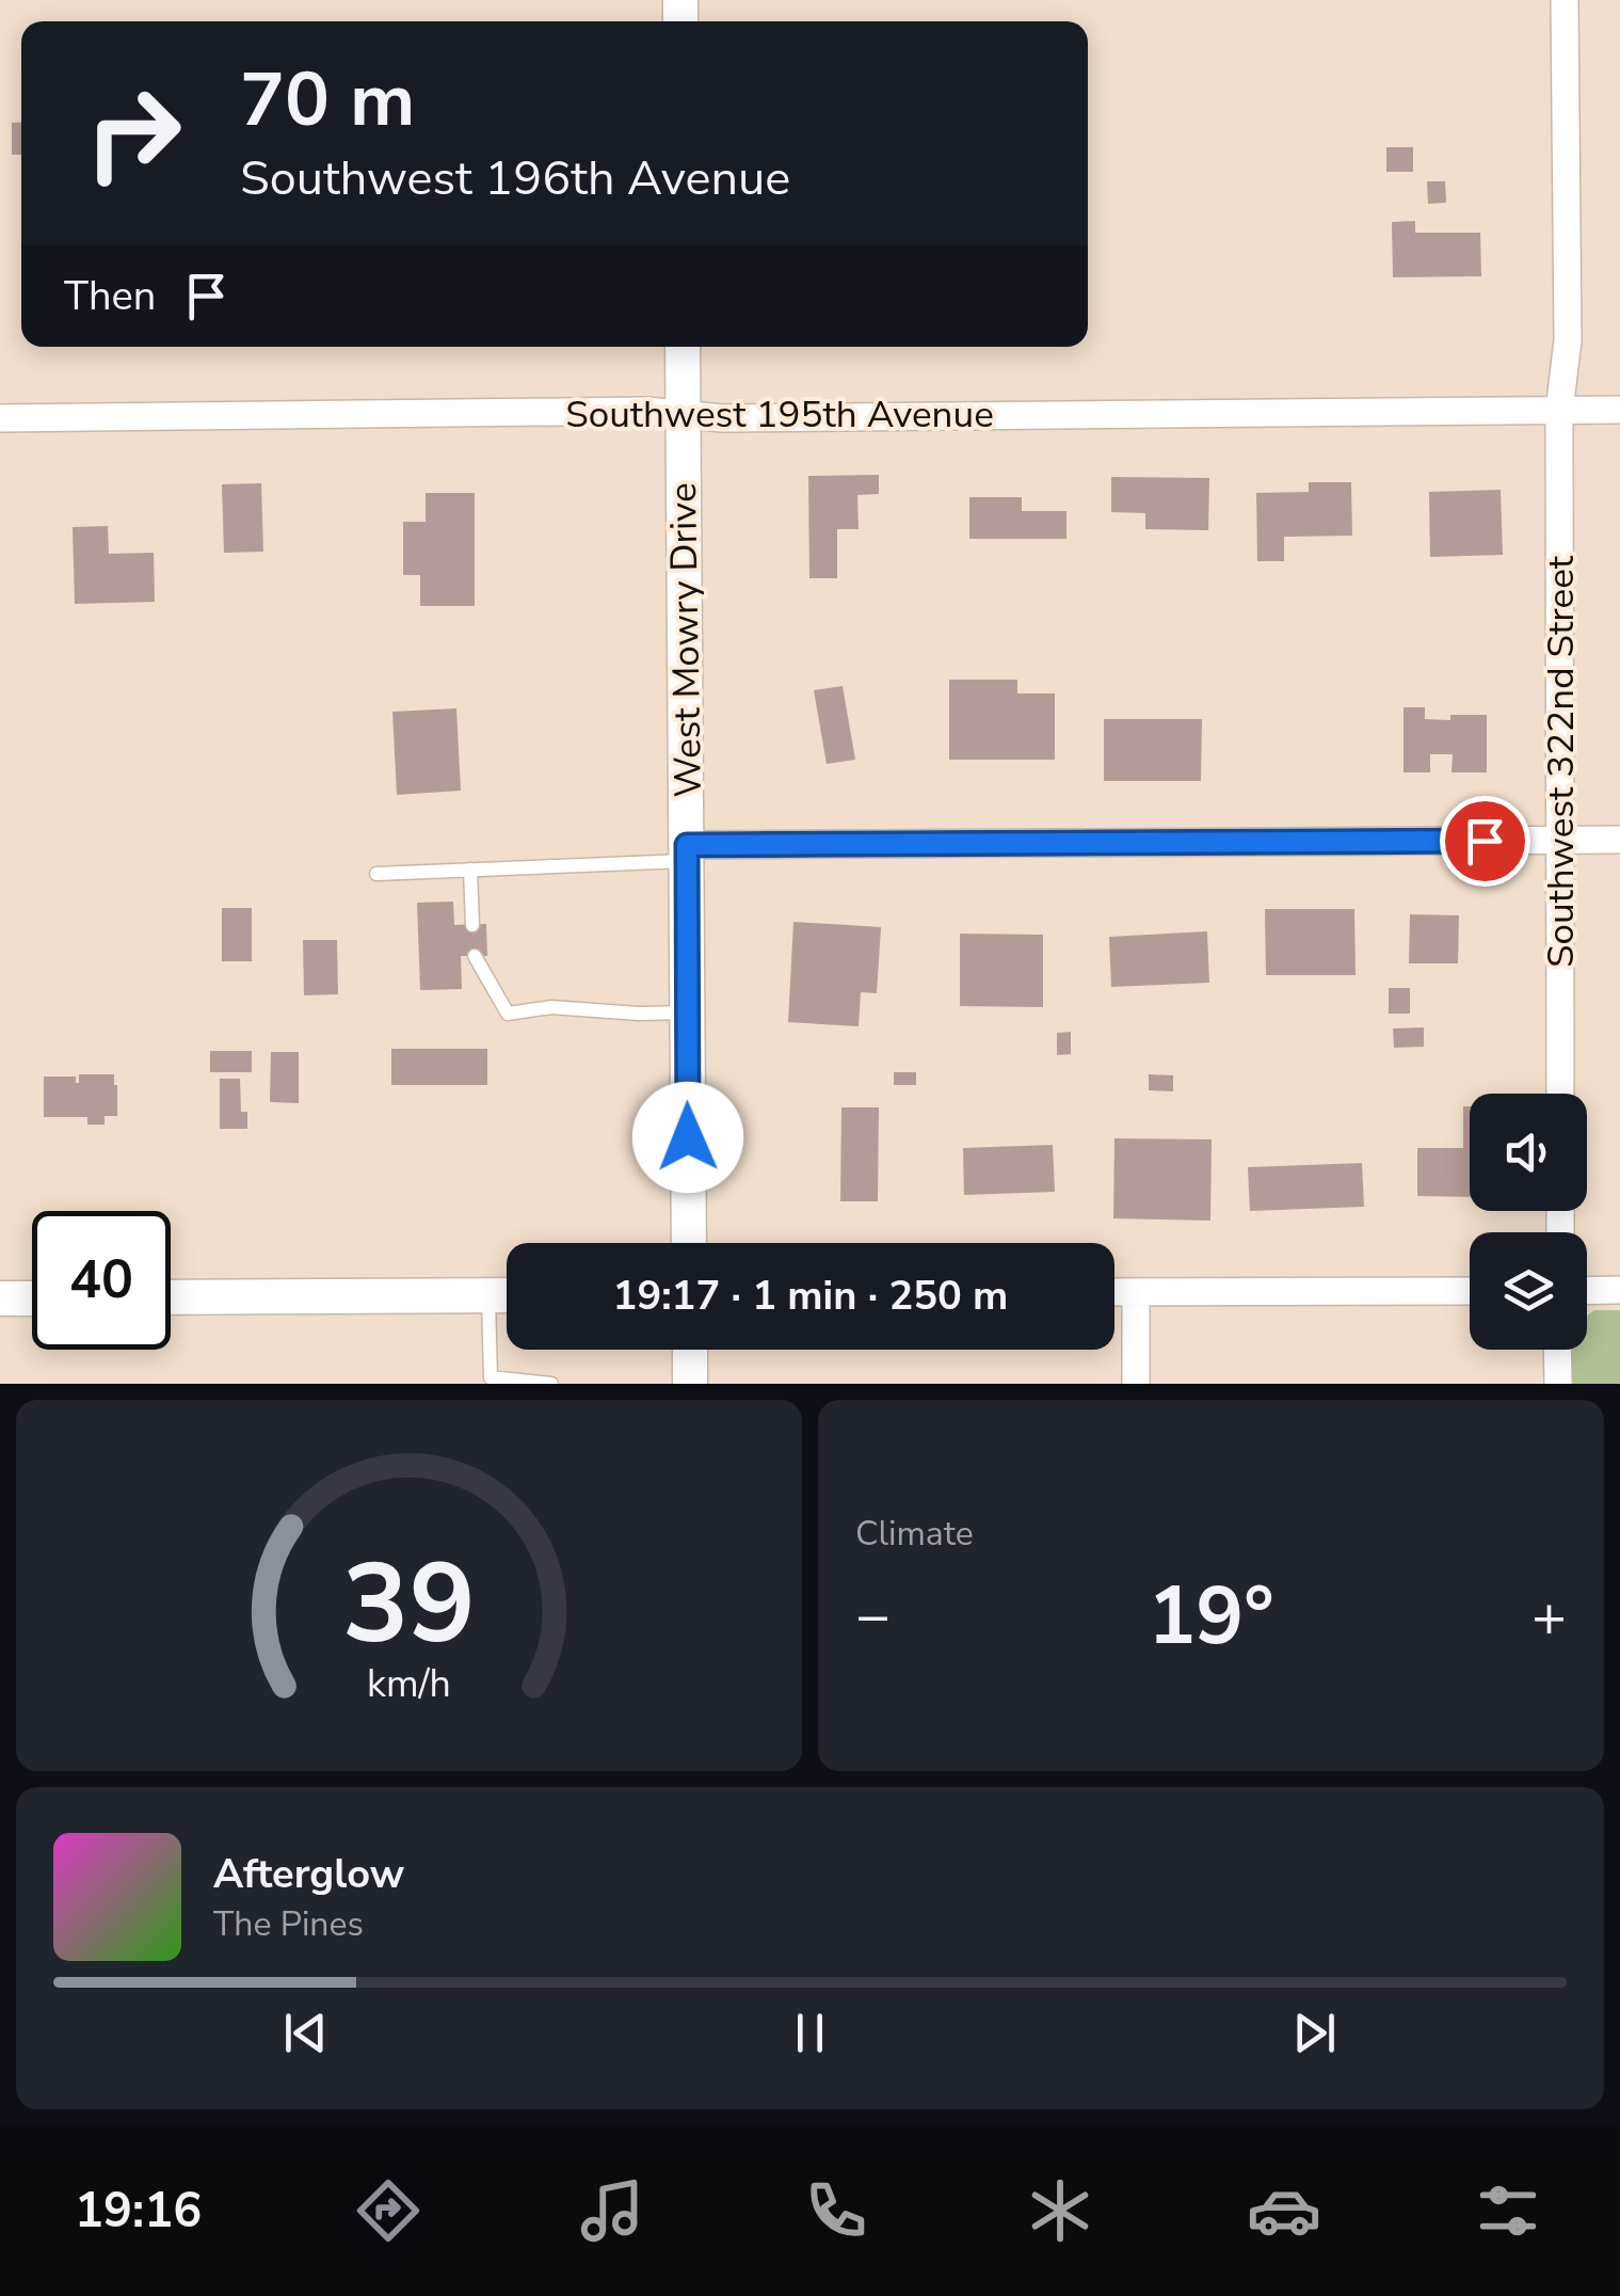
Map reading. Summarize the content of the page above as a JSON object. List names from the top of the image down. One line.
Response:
{"streets":{"street":["Southwest 195th Avenue","West Mowry Drive","Southwest 322nd Street"]},"crossings":[["Southwest 195th Avenue","West Mowry Drive"],["Southwest 195th Avenue","Southwest 322nd Street"]],"page":{"turn":["70 m","Southwest 196th Avenue"],"then":"Then","limit":"40","trip":"19:17 · 1 min · 250 m","tile":"Climate","heat":["−","19°","+"],"song":["Afterglow","The Pines"],"tabs":"19:16","gauge":["39","km/h"]}}
